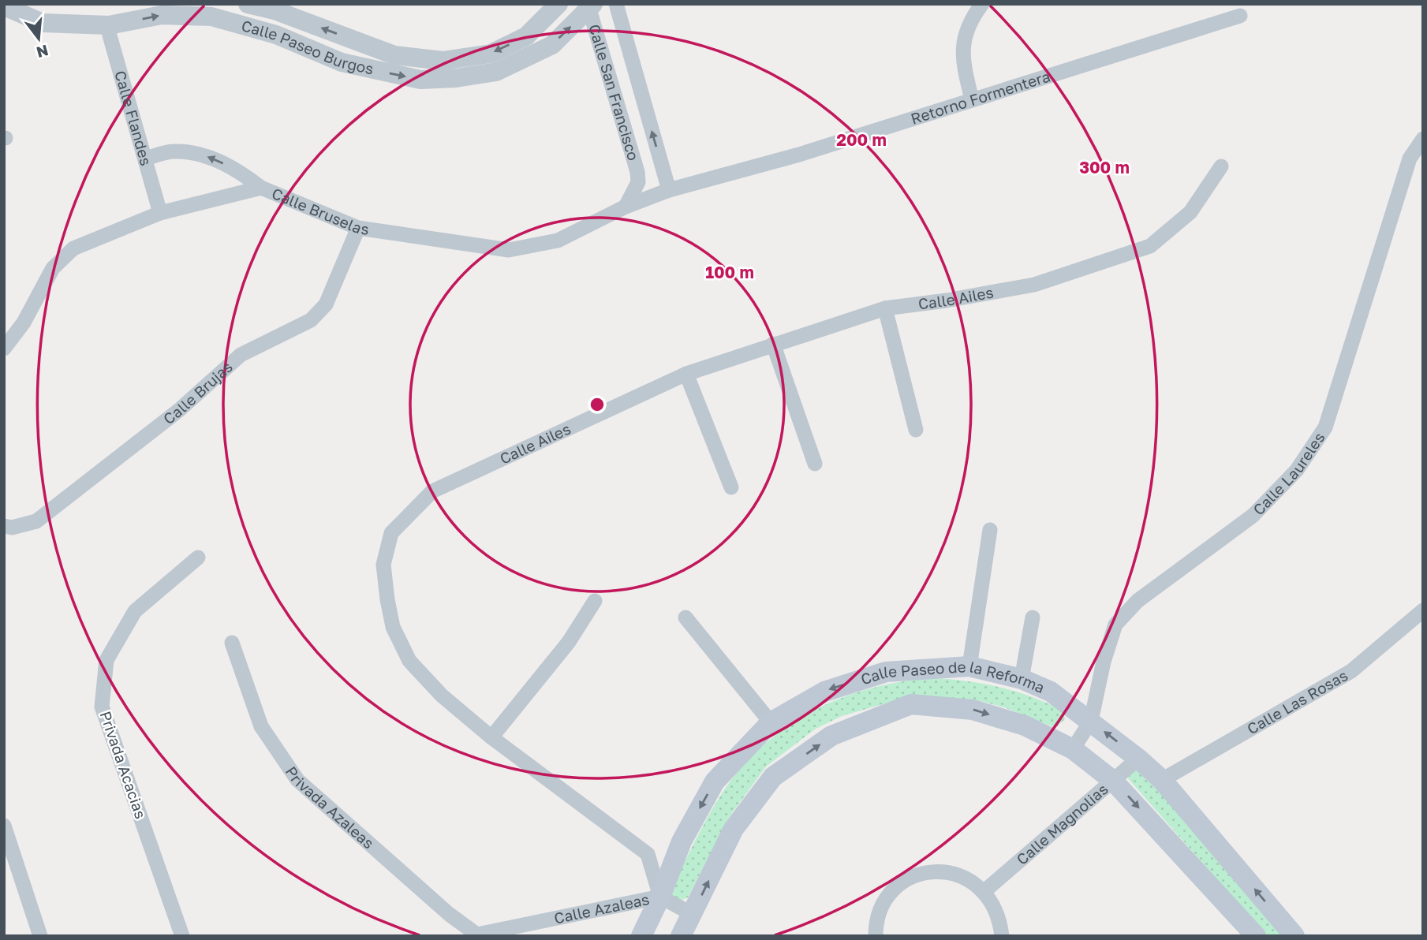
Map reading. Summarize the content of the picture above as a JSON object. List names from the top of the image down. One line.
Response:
{"streets":{"main road":["Calle Paseo de la Reforma"],"street":["Calle Paseo Burgos","Calle San Francisco","Retorno Formentera","Calle Flandes","Calle Bruselas","Calle Ailes","Calle Brujas","Calle Laureles","Calle Las Rosas","Privada Acacias","Privada Azaleas","Calle Magnolias","Calle Azaleas"]},"crossings":[["Calle Paseo Burgos","Calle San Francisco"],["Calle Paseo Burgos","Calle Flandes"],["Calle San Francisco","Retorno Formentera"],["Calle San Francisco","Calle Bruselas"],["Retorno Formentera","Calle Bruselas"],["Calle Flandes","Calle Bruselas"],["Calle Bruselas","Calle Brujas"],["Calle Ailes","Calle Paseo de la Reforma"],["Calle Ailes","Calle Azaleas"],["Calle Laureles","Calle Paseo de la Reforma"],["Calle Paseo de la Reforma","Calle Las Rosas"],["Calle Paseo de la Reforma","Calle Magnolias"],["Calle Paseo de la Reforma","Calle Azaleas"],["Privada Azaleas","Calle Azaleas"]],"north":"bottom","rings":["200 m","300 m","100 m"]}
